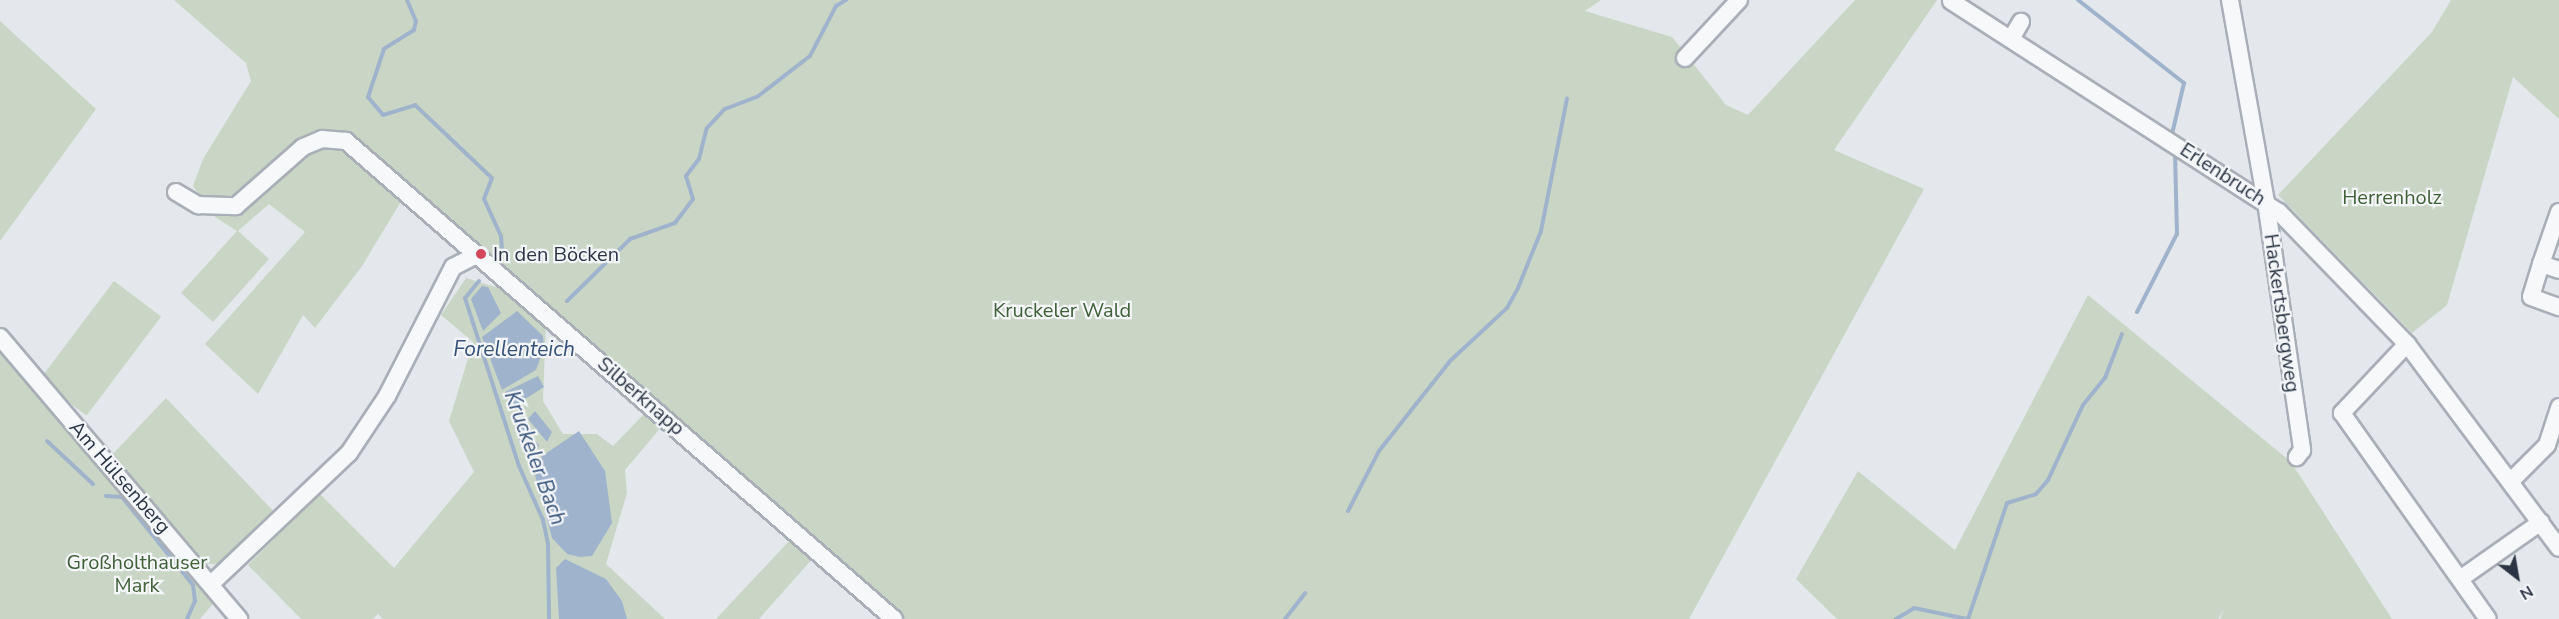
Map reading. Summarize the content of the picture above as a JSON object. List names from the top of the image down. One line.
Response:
{"streets":{"street":["Erlenbruch","Hackertsbergweg","Silberknapp","Am Hülsenberg"]},"crossings":[["Erlenbruch","Hackertsbergweg"]],"water":["Forellenteich","Kruckeler Bach"],"parks":["Herrenholz","Kruckeler Wald","Großholthauser Mark"],"places":["In den Böcken"],"north":"bottom right"}
